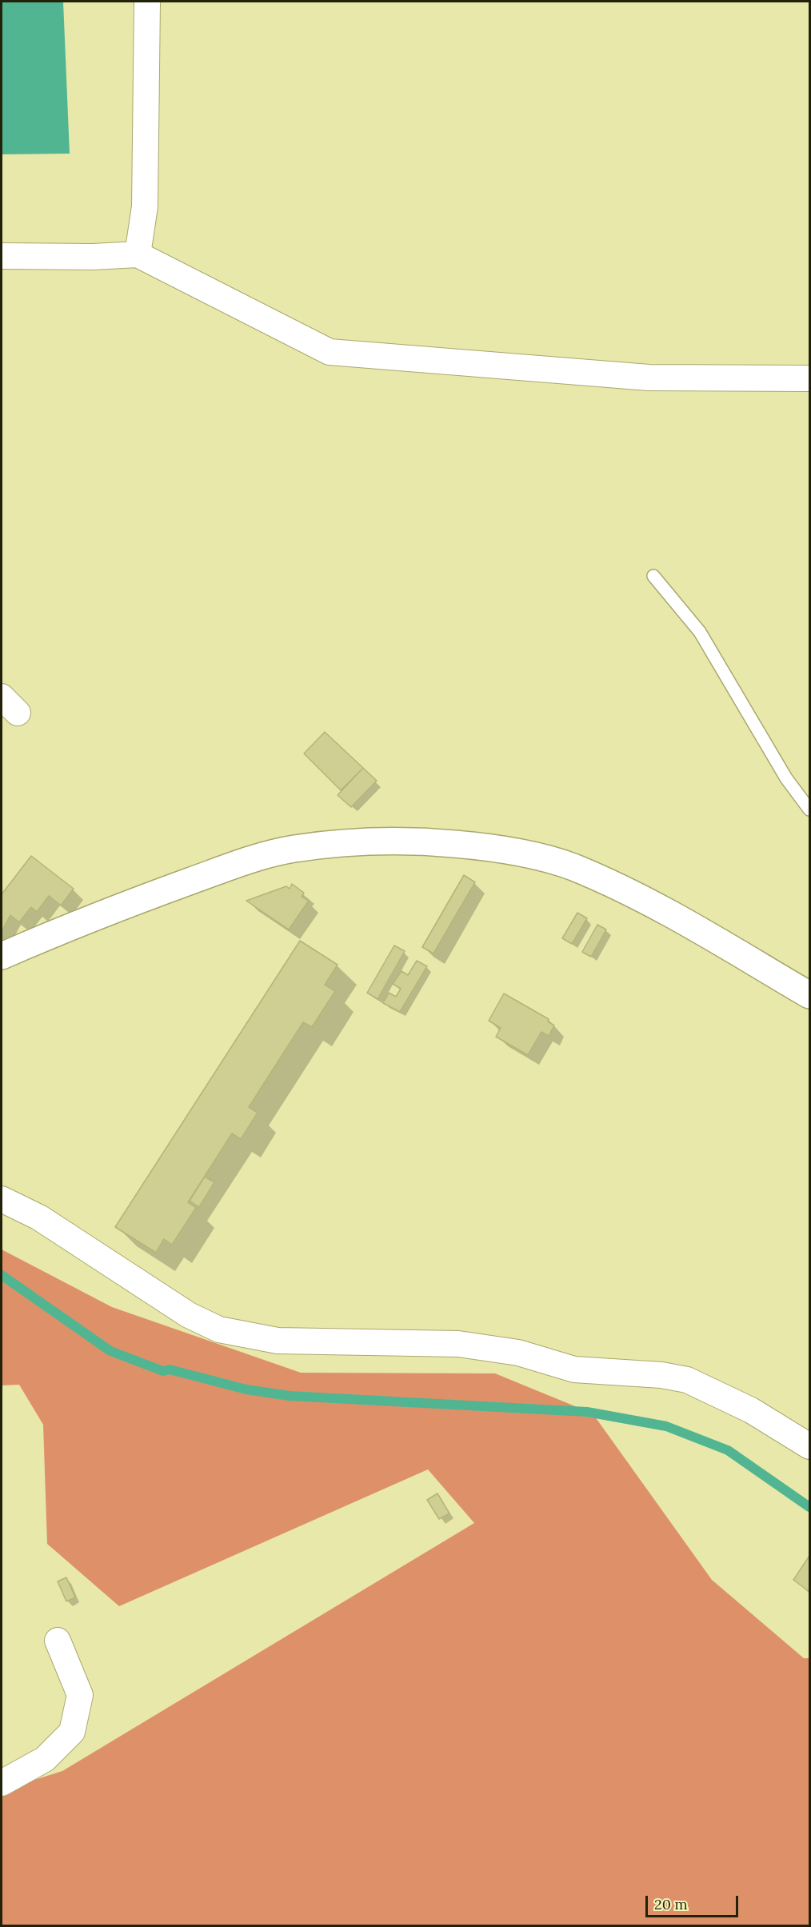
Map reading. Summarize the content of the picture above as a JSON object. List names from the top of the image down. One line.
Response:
{"scale_bar":"20 m"}
